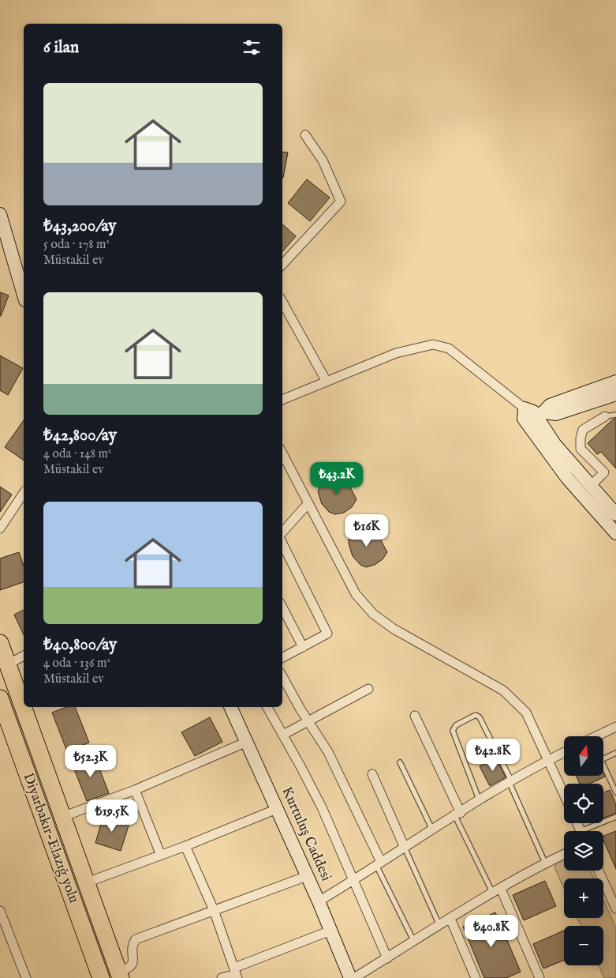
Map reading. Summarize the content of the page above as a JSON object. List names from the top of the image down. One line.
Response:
{"streets":{"highway":["Diyarbakır-Elazığ yolu"],"street":["Kurtuluş Caddesi"]},"north":"top","page":{"heading":"6 ilan","list":[{"name":"₺43,200/ay","note":"5 oda · 178 m² · Müstakil ev"},{"name":"₺42,800/ay","note":"4 oda · 148 m² · Müstakil ev"},{"name":"₺40,800/ay","note":"4 oda · 136 m² · Müstakil ev"}],"price":["₺43.2K","₺16K","₺42.8K","₺52.3K","₺19.5K","₺40.8K"],"map_buttons":["+","−"]}}
